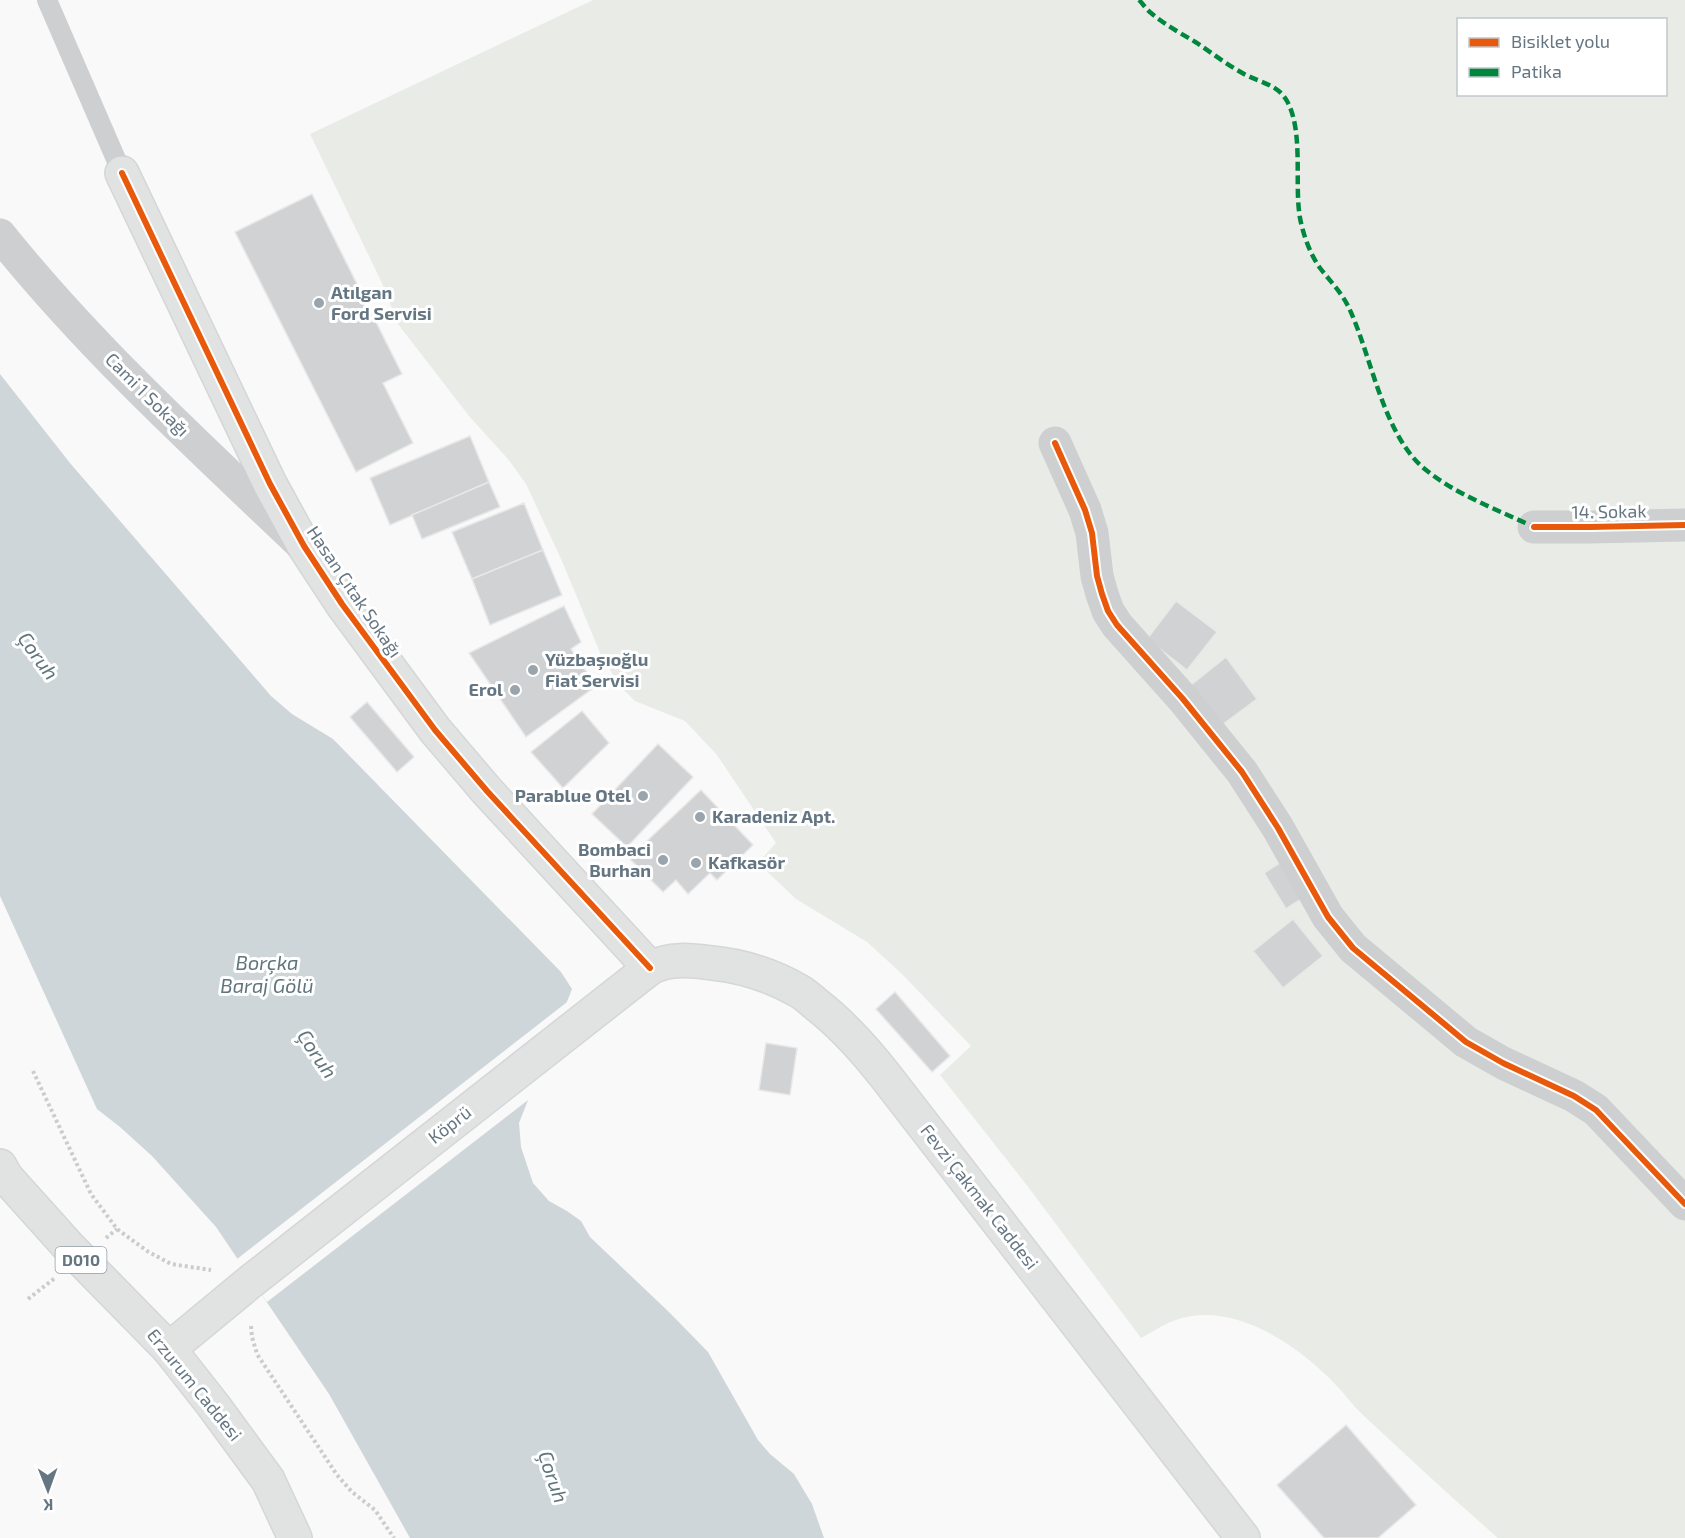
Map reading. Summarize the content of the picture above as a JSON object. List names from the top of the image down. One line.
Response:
{"streets":{"main road":["Hasan Çıtak Sokağı","Köprü","Fevzi Çakmak Caddesi","D010","Erzurum Caddesi"],"street":["Cami 1 Sokağı","14. Sokak"]},"crossings":[["Cami 1 Sokağı","Hasan Çıtak Sokağı"],["Hasan Çıtak Sokağı","Köprü"],["Hasan Çıtak Sokağı","Fevzi Çakmak Caddesi"],["Köprü","Fevzi Çakmak Caddesi"],["Köprü","Erzurum Caddesi"]],"water":["Çoruh","Borçka Baraj Gölü"],"places":["Atılgan Ford Servisi","Yüzbaşıoğlu Fiat Servisi","Erol","Parablue Otel","Karadeniz Apt.","Bombaci Burhan","Kafkasör"],"legend":["Bisiklet yolu","Patika"],"north":"bottom"}
